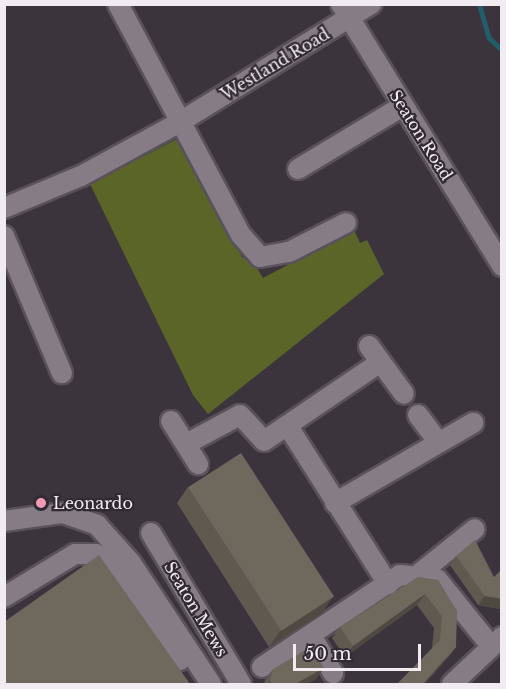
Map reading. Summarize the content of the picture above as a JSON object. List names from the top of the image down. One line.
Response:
{"streets":{"street":["Westland Road","Seaton Road","Seaton Mews"]},"crossings":[["Westland Road","Seaton Road"]],"places":["Leonardo"],"scale_bar":"50 m"}
